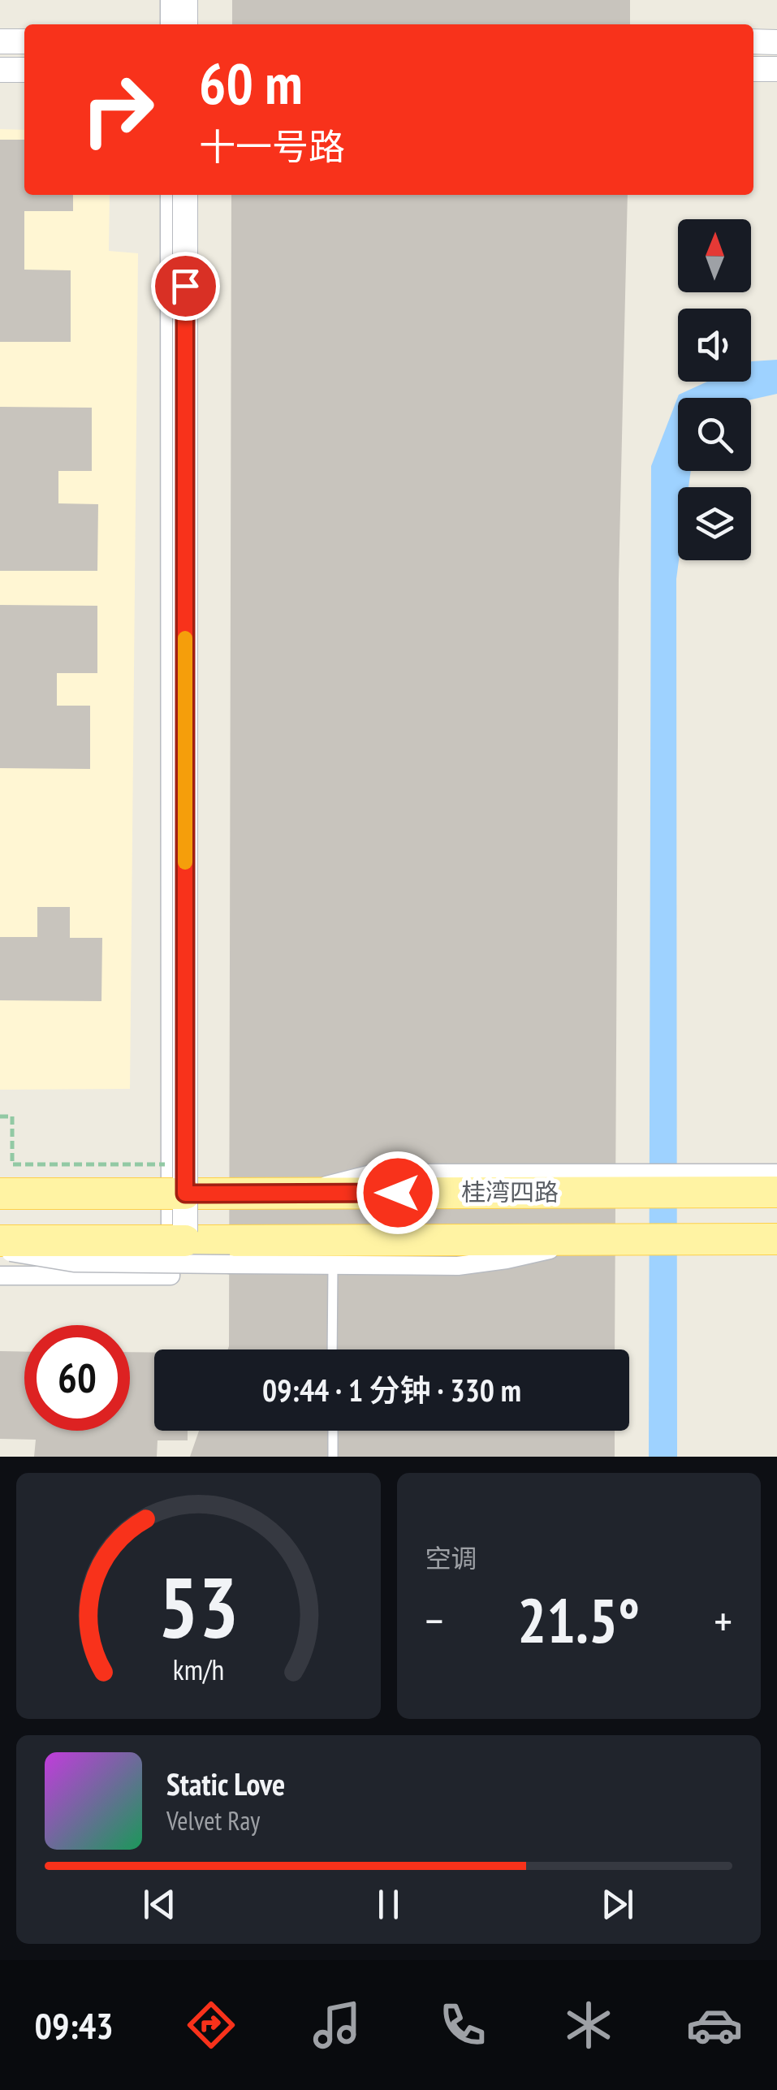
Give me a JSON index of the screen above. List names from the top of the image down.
{
  "streets": {
    "main road": ["桂湾四路"]
  },
  "north": "top",
  "page": {
    "turn": ["60 m", "十一号路"],
    "limit": "60",
    "trip": "09:44 · 1 分钟 · 330 m",
    "tile": "空调",
    "heat": ["−", "21.5°", "+"],
    "song": ["Static Love", "Velvet Ray"],
    "tabs": "09:43",
    "gauge": ["53", "km/h"]
  }
}
